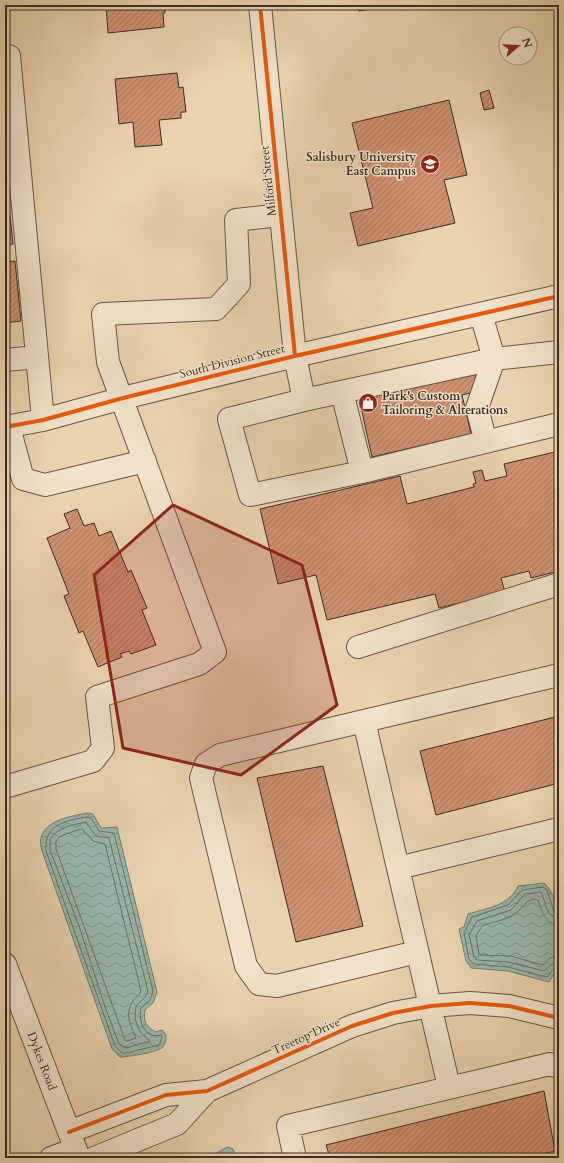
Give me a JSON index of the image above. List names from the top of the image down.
{
  "streets": {
    "street": [
      "Milford Street",
      "South Division Street",
      "Treetop Drive",
      "Dykes Road"
    ]
  },
  "crossings": [
    ["Milford Street", "South Division Street"],
    ["Treetop Drive", "Dykes Road"]
  ],
  "places": {
    "school or university": ["Salisbury University East Campus"],
    "shop": ["Park's Custom Tailoring & Alterations"]
  },
  "north": "right"
}
